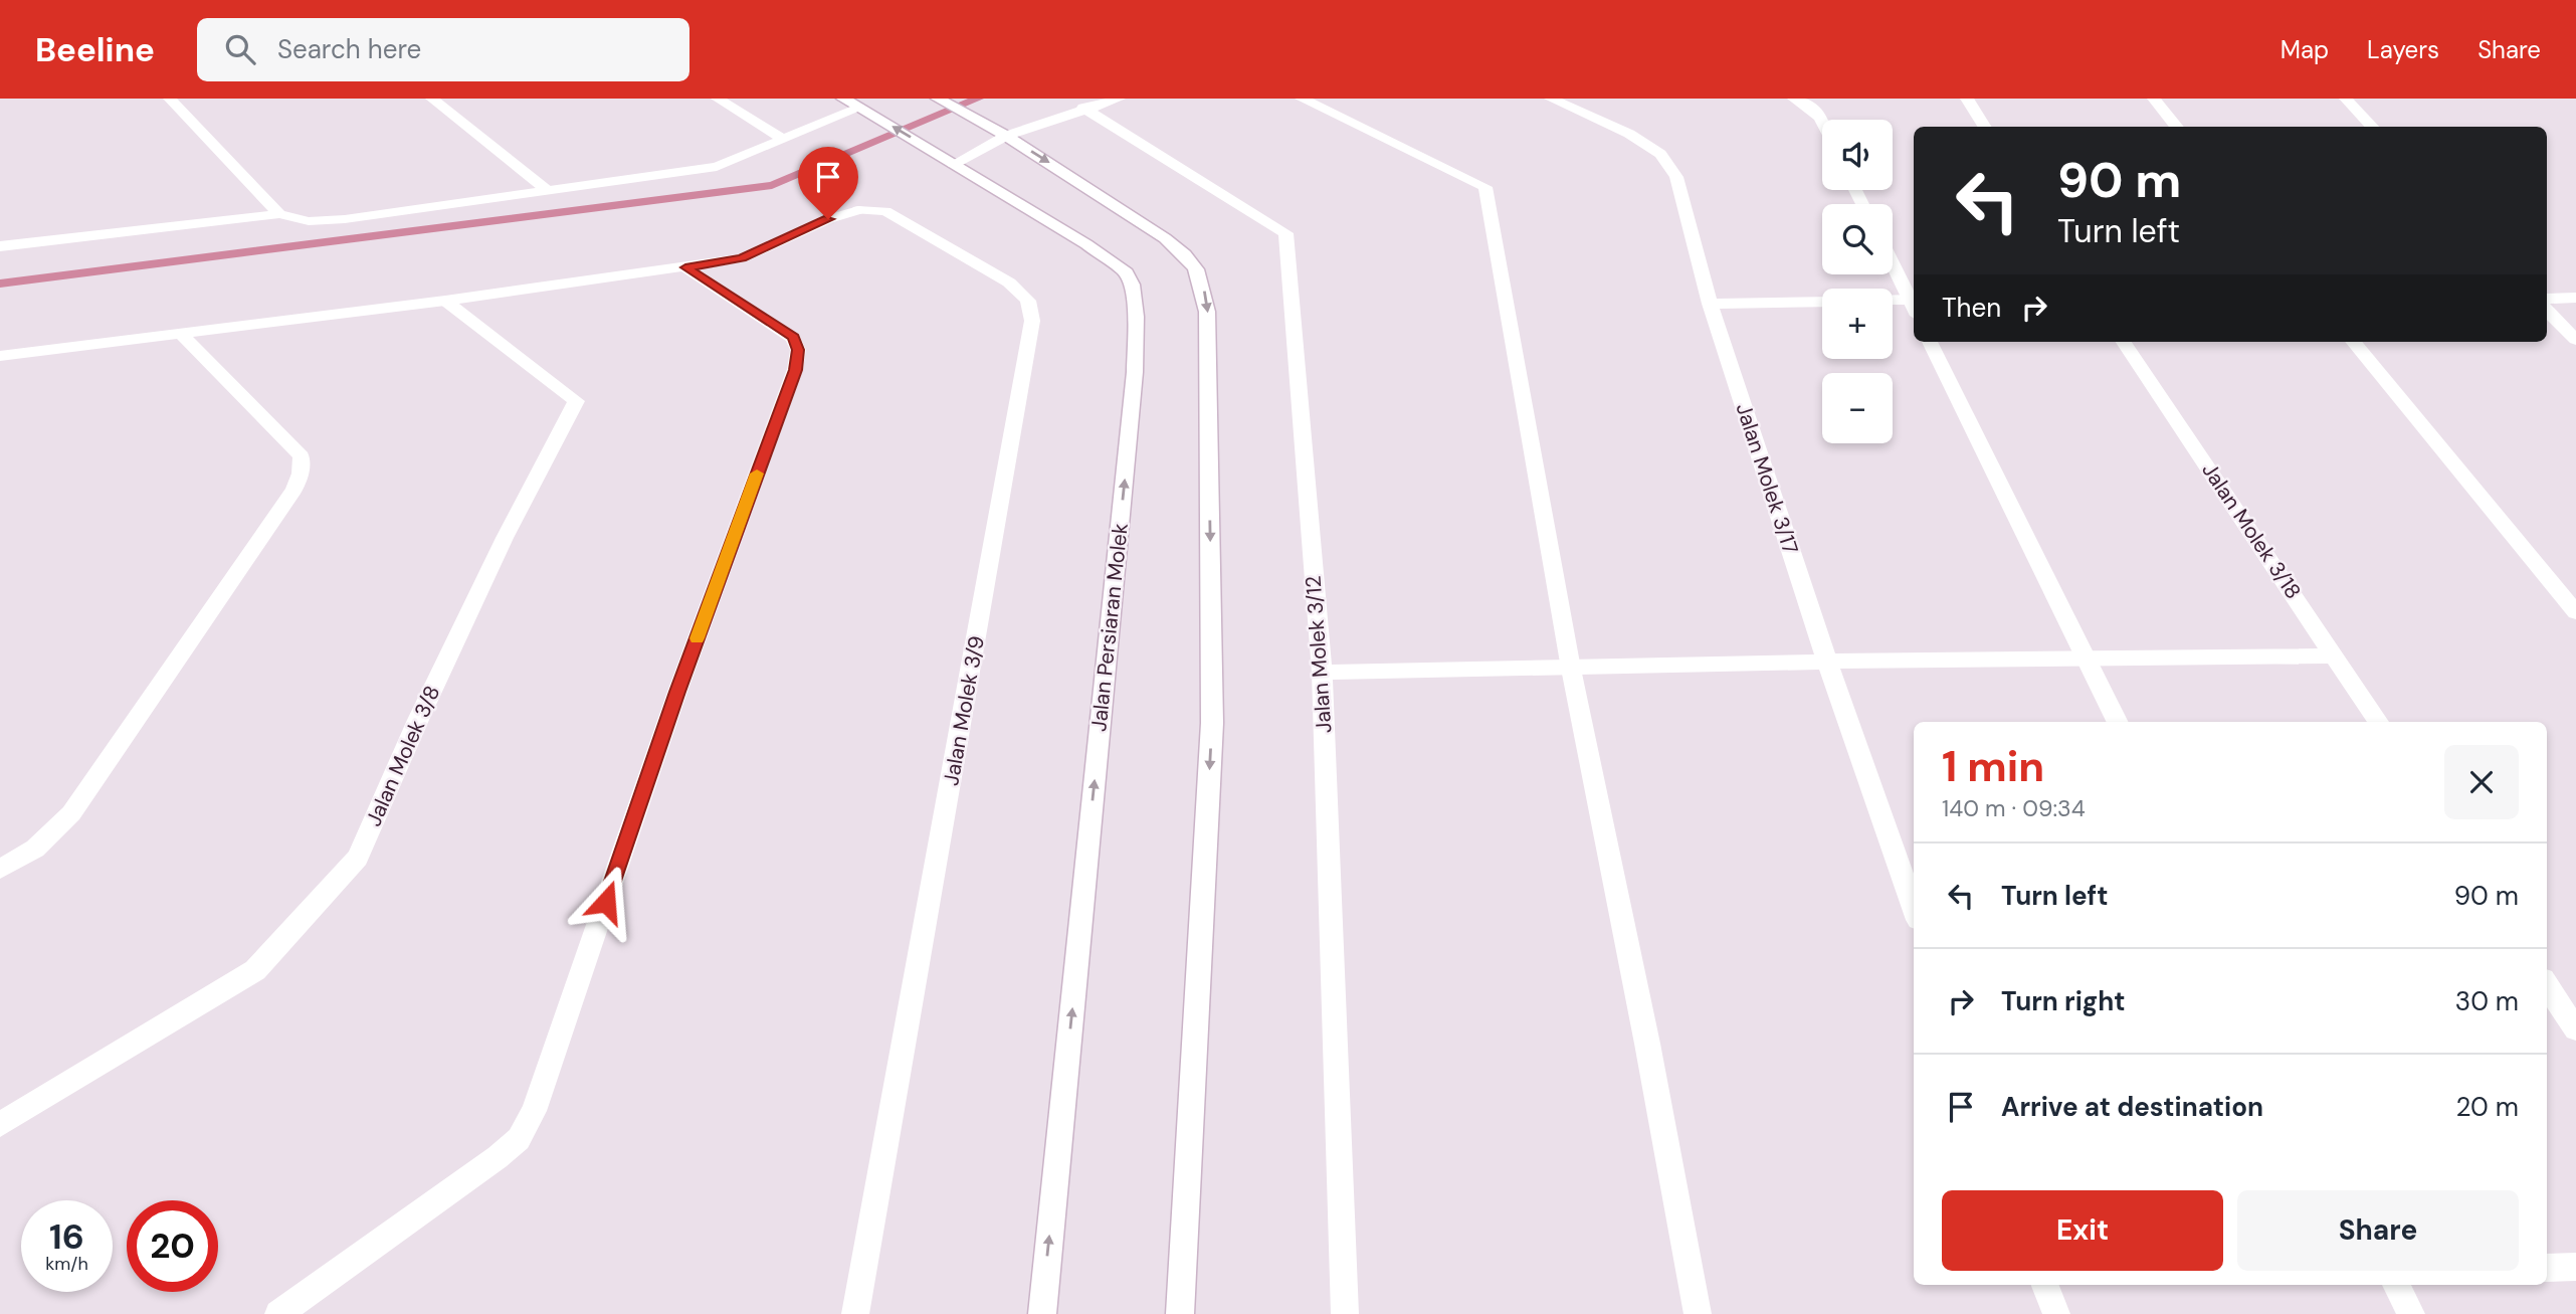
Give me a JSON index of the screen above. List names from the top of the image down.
{
  "streets": {
    "street": [
      "Jalan Molek 3/17",
      "Jalan Molek 3/18",
      "Jalan Persiaran Molek",
      "Jalan Molek 3/12",
      "Jalan Molek 3/9",
      "Jalan Molek 3/8"
    ]
  },
  "page": {
    "header": "Beeline",
    "search": "Search here",
    "nav": ["Map", "Layers", "Share"],
    "map_buttons": ["+", "−"],
    "turn": ["90 m", "Turn left"],
    "then": "Then",
    "heading": ["1 min", "140 m · 09:34"],
    "list": [
      {
        "name": "Turn left",
        "value": "90 m"
      },
      {
        "name": "Turn right",
        "value": "30 m"
      },
      {
        "name": "Arrive at destination",
        "value": "20 m"
      }
    ],
    "buttons": ["Exit", "Share"],
    "speed": "16 km/h",
    "limit": "20"
  }
}
